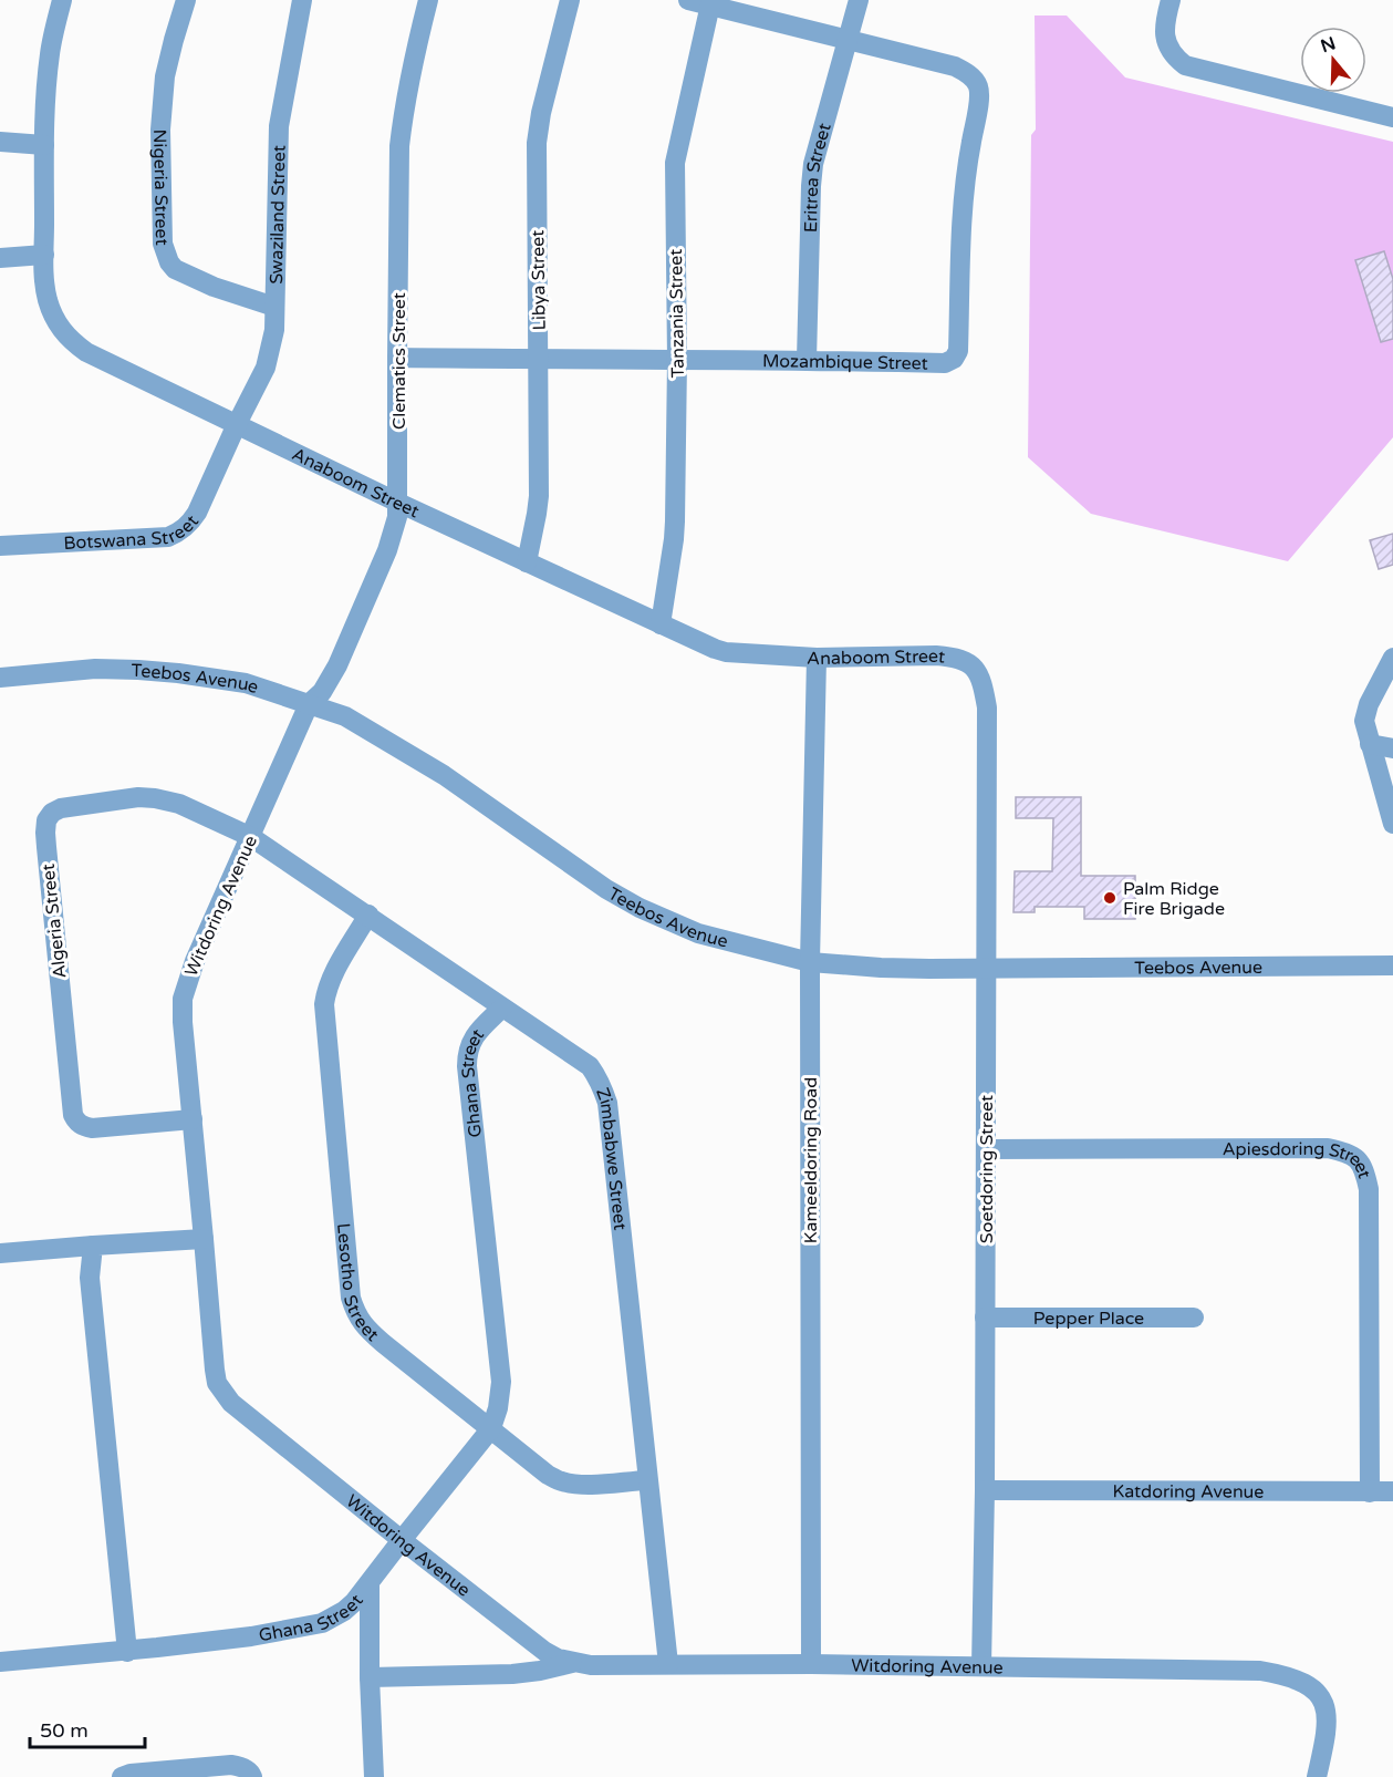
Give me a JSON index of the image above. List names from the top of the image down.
{
  "streets": {
    "street": [
      "Eritrea Street",
      "Nigeria Street",
      "Swaziland Street",
      "Libya Street",
      "Tanzania Street",
      "Clematics Street",
      "Mozambique Street",
      "Anaboom Street",
      "Botswana Street",
      "Teebos Avenue",
      "Witdoring Avenue",
      "Algeria Street",
      "Ghana Street",
      "Zimbabwe Street",
      "Kameeldoring Road",
      "Apiesdoring Street",
      "Soetdoring Street",
      "Lesotho Street",
      "Pepper Place",
      "Katdoring Avenue"
    ]
  },
  "crossings": [
    ["Eritrea Street", "Mozambique Street"],
    ["Nigeria Street", "Swaziland Street"],
    ["Swaziland Street", "Anaboom Street"],
    ["Swaziland Street", "Botswana Street"],
    ["Libya Street", "Mozambique Street"],
    ["Libya Street", "Anaboom Street"],
    ["Tanzania Street", "Mozambique Street"],
    ["Tanzania Street", "Anaboom Street"],
    ["Clematics Street", "Mozambique Street"],
    ["Clematics Street", "Anaboom Street"],
    ["Clematics Street", "Teebos Avenue"],
    ["Clematics Street", "Witdoring Avenue"],
    ["Anaboom Street", "Botswana Street"],
    ["Anaboom Street", "Kameeldoring Road"],
    ["Anaboom Street", "Soetdoring Street"],
    ["Teebos Avenue", "Witdoring Avenue"],
    ["Teebos Avenue", "Kameeldoring Road"],
    ["Teebos Avenue", "Soetdoring Street"],
    ["Witdoring Avenue", "Algeria Street"],
    ["Witdoring Avenue", "Ghana Street"],
    ["Witdoring Avenue", "Zimbabwe Street"],
    ["Witdoring Avenue", "Kameeldoring Road"],
    ["Witdoring Avenue", "Soetdoring Street"],
    ["Algeria Street", "Zimbabwe Street"],
    ["Ghana Street", "Zimbabwe Street"],
    ["Ghana Street", "Lesotho Street"],
    ["Zimbabwe Street", "Lesotho Street"],
    ["Apiesdoring Street", "Soetdoring Street"],
    ["Apiesdoring Street", "Katdoring Avenue"],
    ["Soetdoring Street", "Pepper Place"],
    ["Soetdoring Street", "Katdoring Avenue"]
  ],
  "places": ["Palm Ridge Fire Brigade"],
  "scale_bar": "50 m",
  "north": "top"
}
